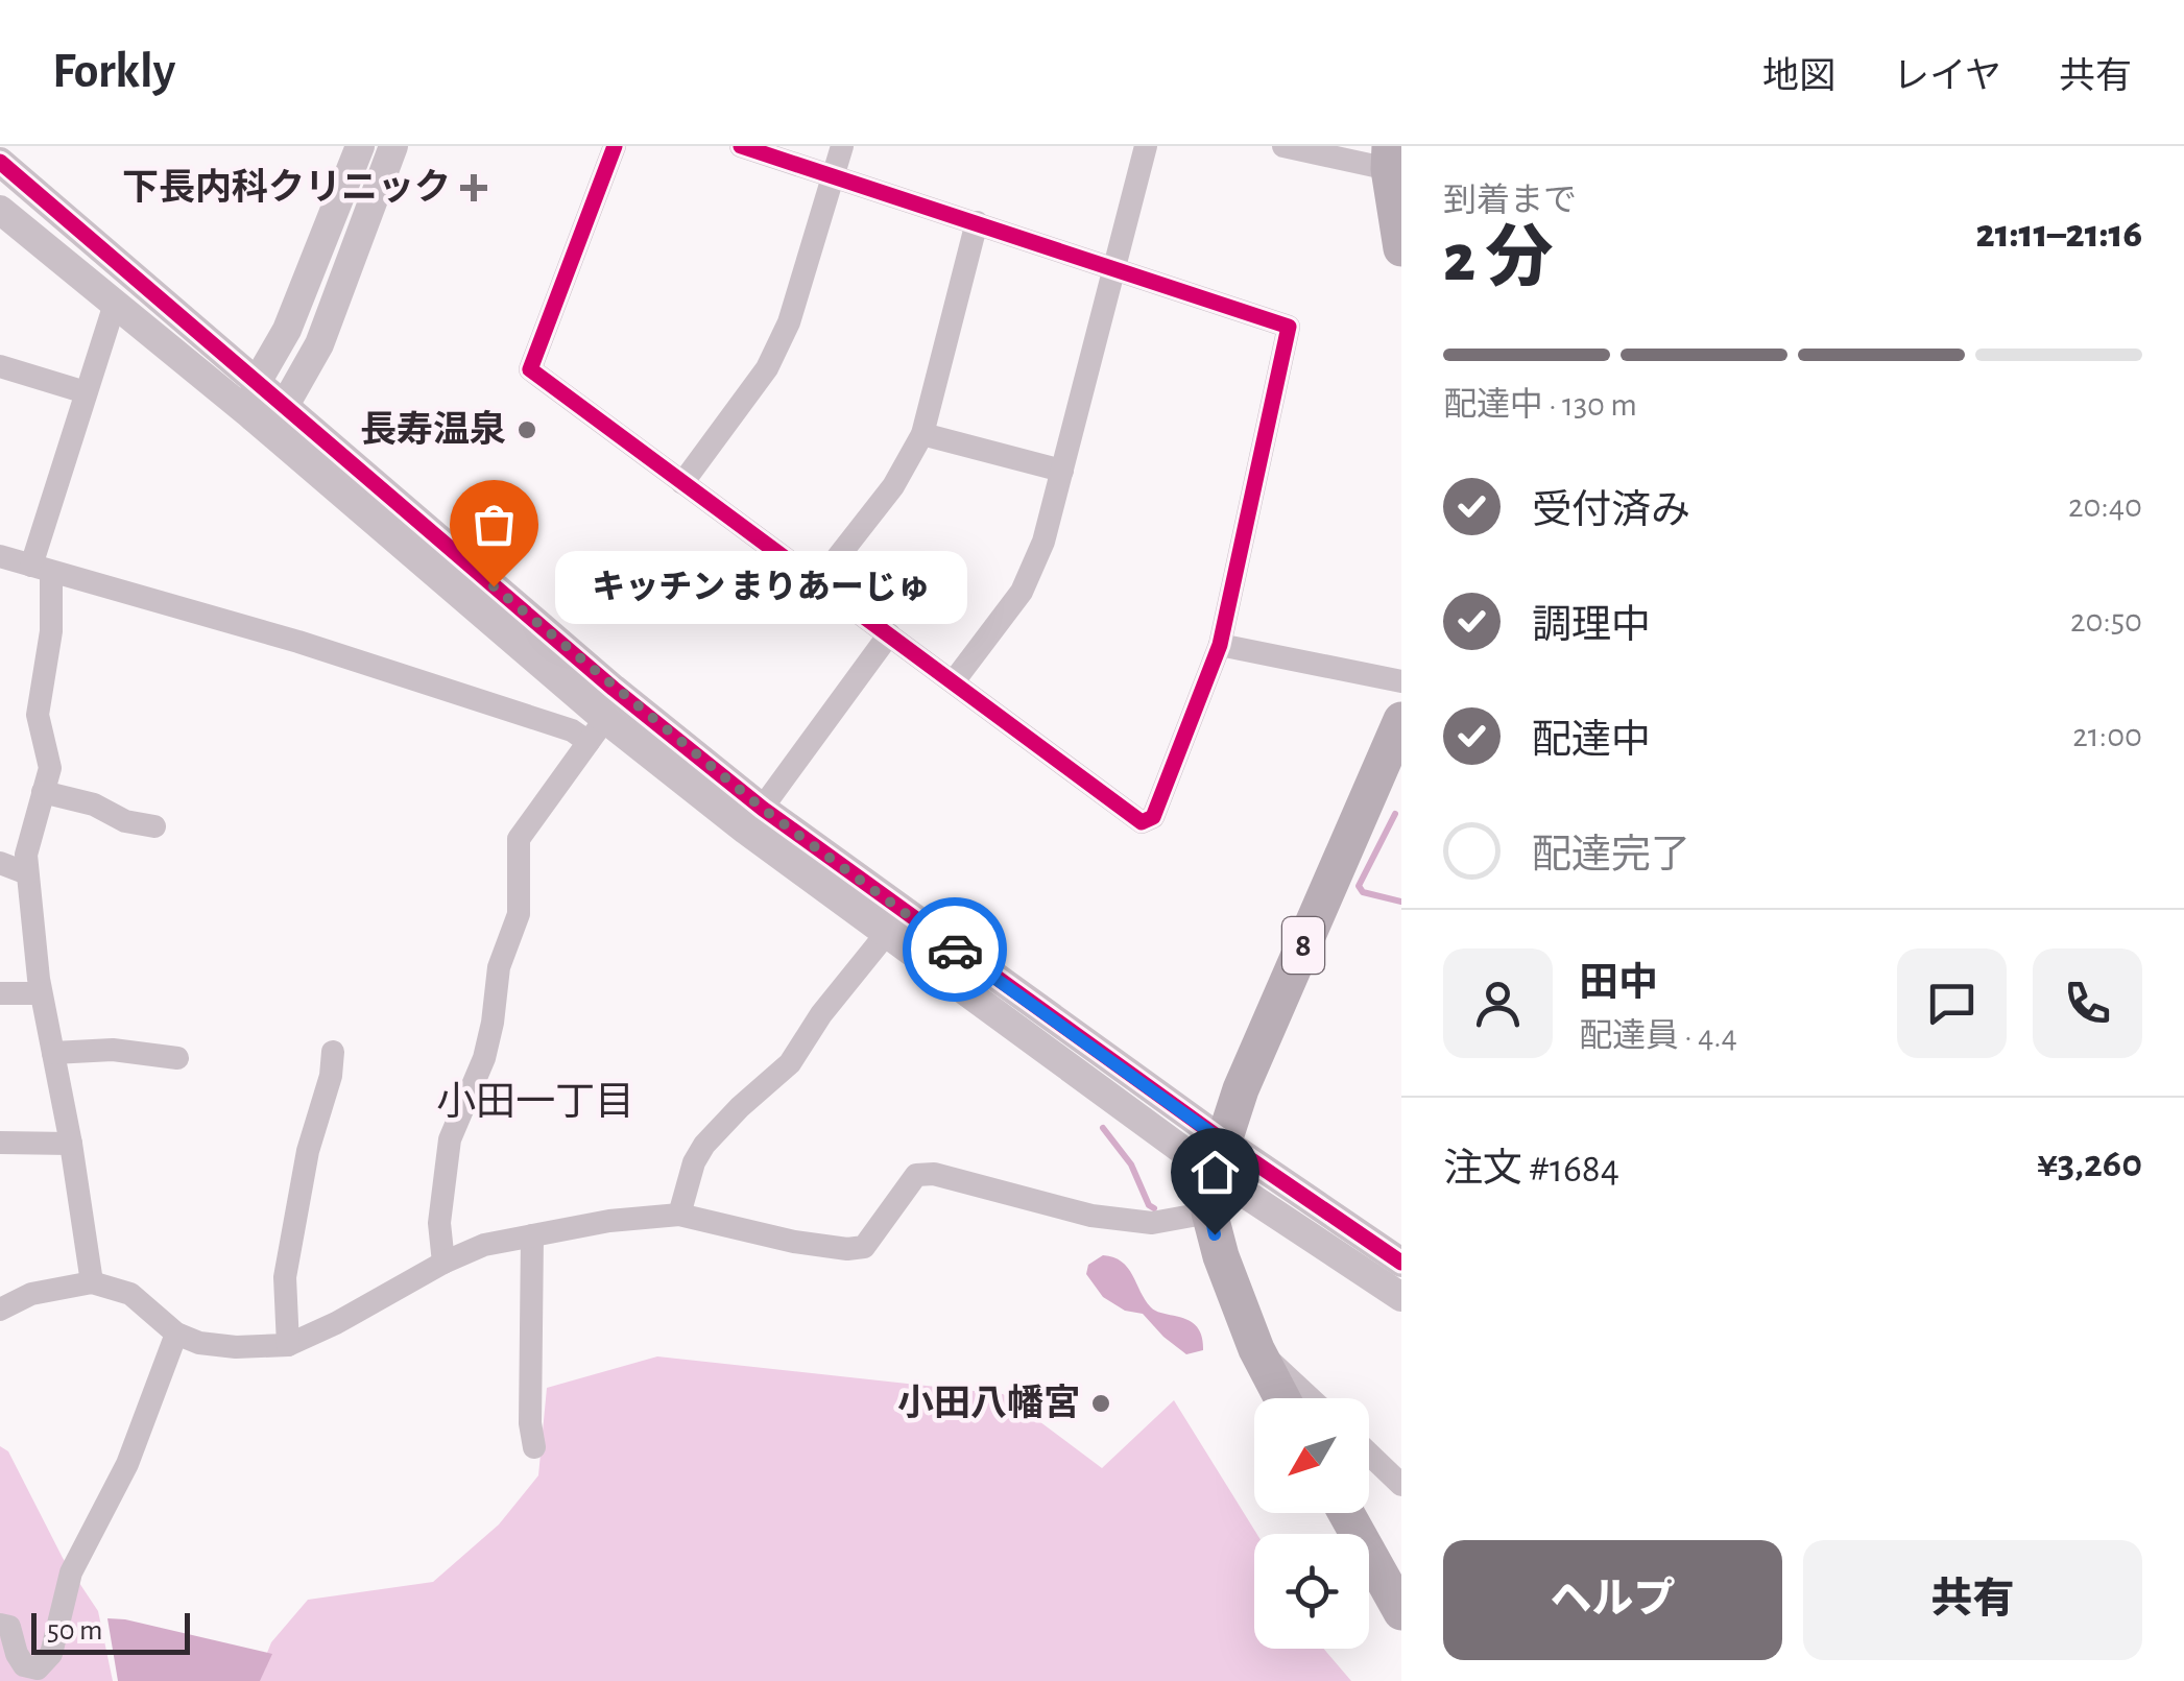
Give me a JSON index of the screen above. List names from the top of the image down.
{
  "streets": {
    "main road": ["8"]
  },
  "districts": ["小田一丁目"],
  "places": {
    "health": ["下長内科クリニック"],
    "other": ["長寿温泉", "キッチン まりあーじゅ", "小田八幡宮"]
  },
  "scale_bar": "50 m",
  "north": "bottom left",
  "page": {
    "header": "Forkly",
    "nav": ["地図", "レイヤ", "共有"],
    "heading": ["2 分", "到着まで", "21:11–21:16"],
    "panel": [
      "田中",
      "配達員 · 4.4",
      "注文 #1684",
      "¥3,260"
    ],
    "bar": "配達中 · 130 m",
    "list": [
      ["受付済み", "20:40"],
      ["調理中", "20:50"],
      ["配達中", "21:00"],
      "配達完了"
    ],
    "bubble": "キッチン まりあーじゅ",
    "buttons": ["ヘルプ", "共有"],
    "scale": "50 m"
  }
}
